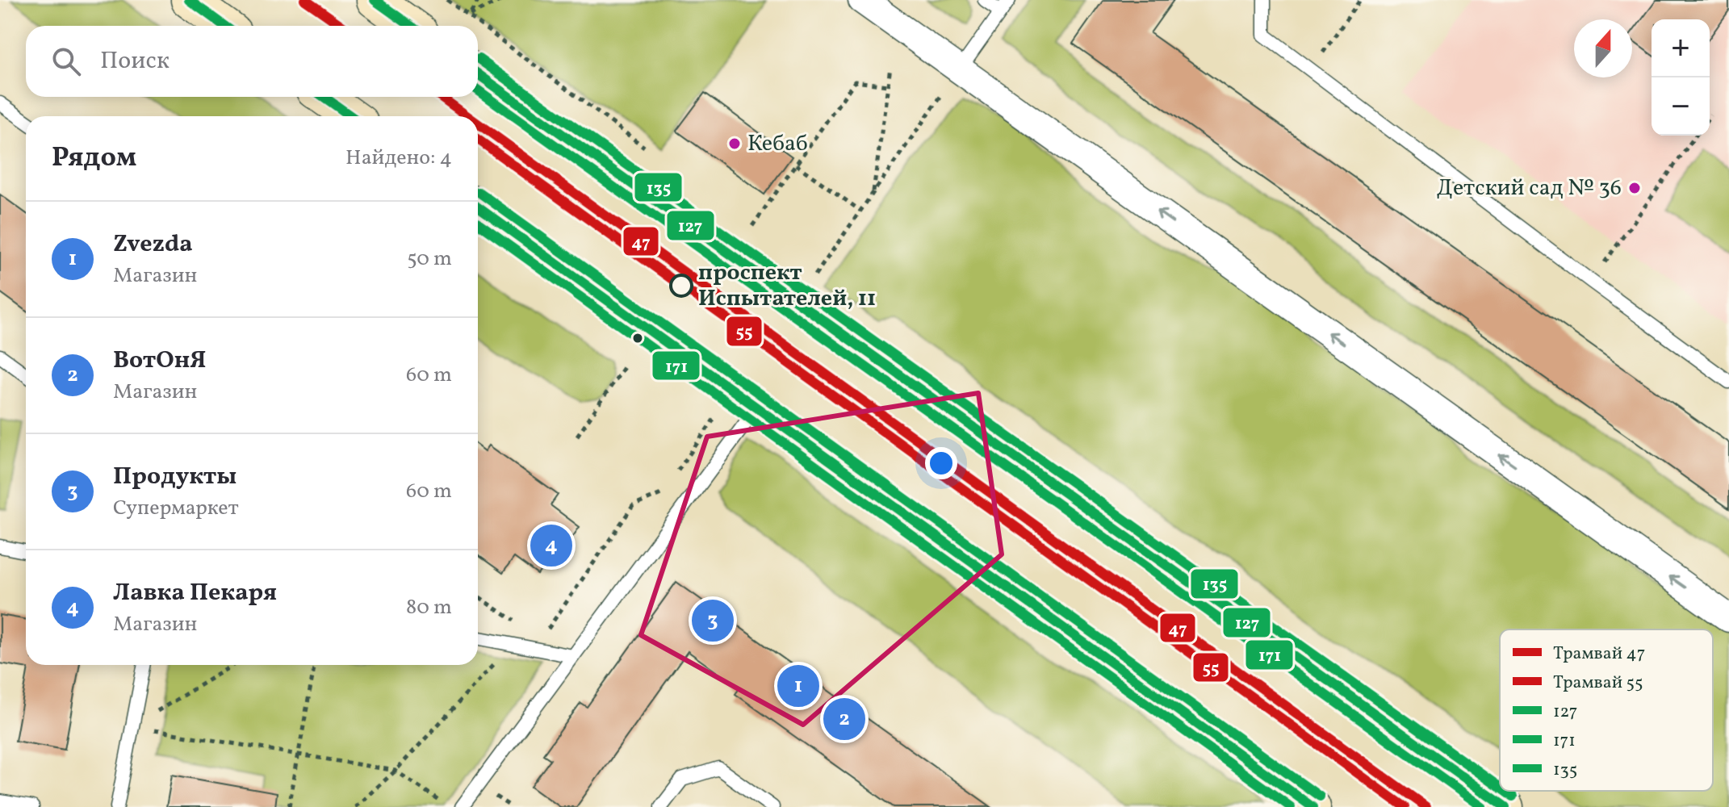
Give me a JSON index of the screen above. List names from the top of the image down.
{
  "places": ["Кебаб", "Детский сад № 36", "проспект Испытателей, 11"],
  "lines": [
    "tram line 47",
    "transit line 127",
    "transit line 135",
    "transit line 171",
    "tram line 55"
  ],
  "legend": [
    "Трамвай 47",
    "Трамвай 55",
    "127",
    "171",
    "135"
  ],
  "north": "top",
  "page": {
    "map_buttons": ["+", "−"],
    "search": "Поиск",
    "heading": ["Рядом", "Найдено: 4"],
    "list": [
      {
        "mark": "1",
        "name": "Zvezda",
        "note": "Магазин",
        "value": "50 m"
      },
      {
        "mark": "2",
        "name": "ВотОнЯ",
        "note": "Магазин",
        "value": "60 m"
      },
      {
        "mark": "3",
        "name": "Продукты",
        "note": "Супермаркет",
        "value": "60 m"
      },
      {
        "mark": "4",
        "name": "Лавка Пекаря",
        "note": "Магазин",
        "value": "80 m"
      }
    ],
    "pins": [
      "4",
      "3",
      "1",
      "2"
    ]
  }
}
